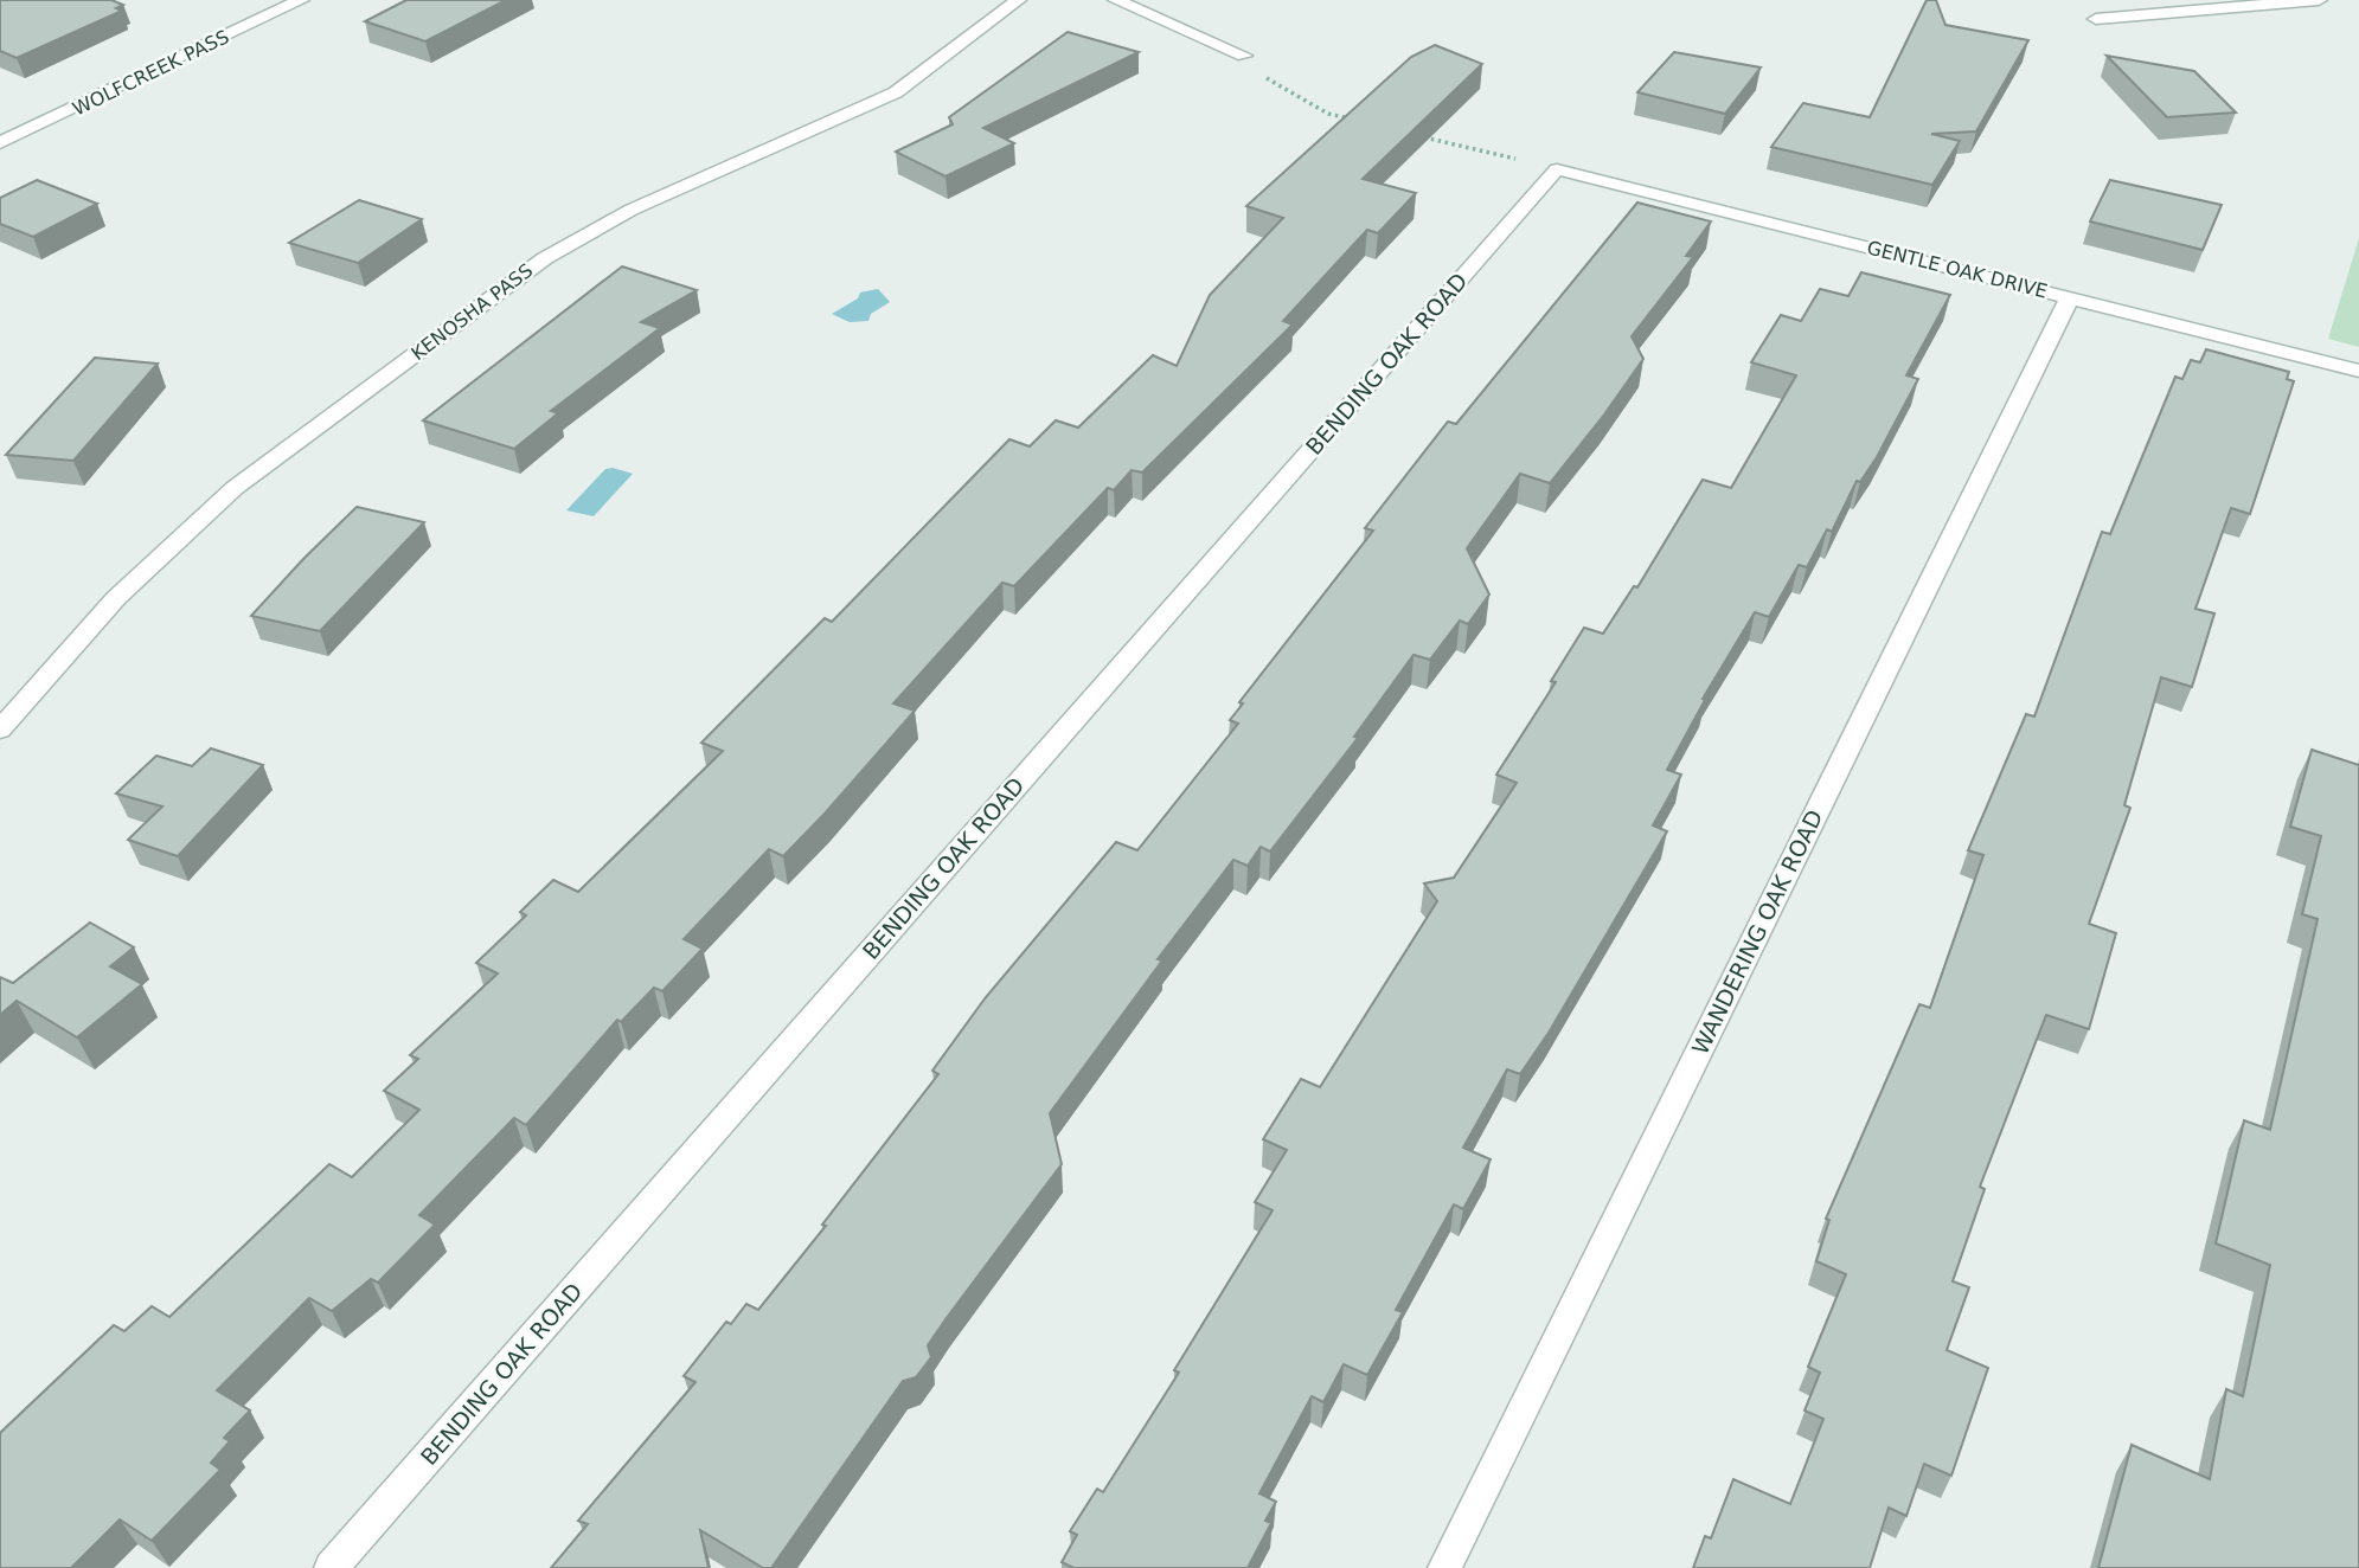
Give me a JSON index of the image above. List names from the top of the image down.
{
  "streets": {
    "street": [
      "WOLFCREEK PASS",
      "GENTLE OAK DRIVE",
      "KENOSHA PASS",
      "BENDING OAK ROAD",
      "WANDERING OAK ROAD"
    ]
  },
  "crossings": [
    ["GENTLE OAK DRIVE", "BENDING OAK ROAD"],
    ["GENTLE OAK DRIVE", "WANDERING OAK ROAD"]
  ]
}
